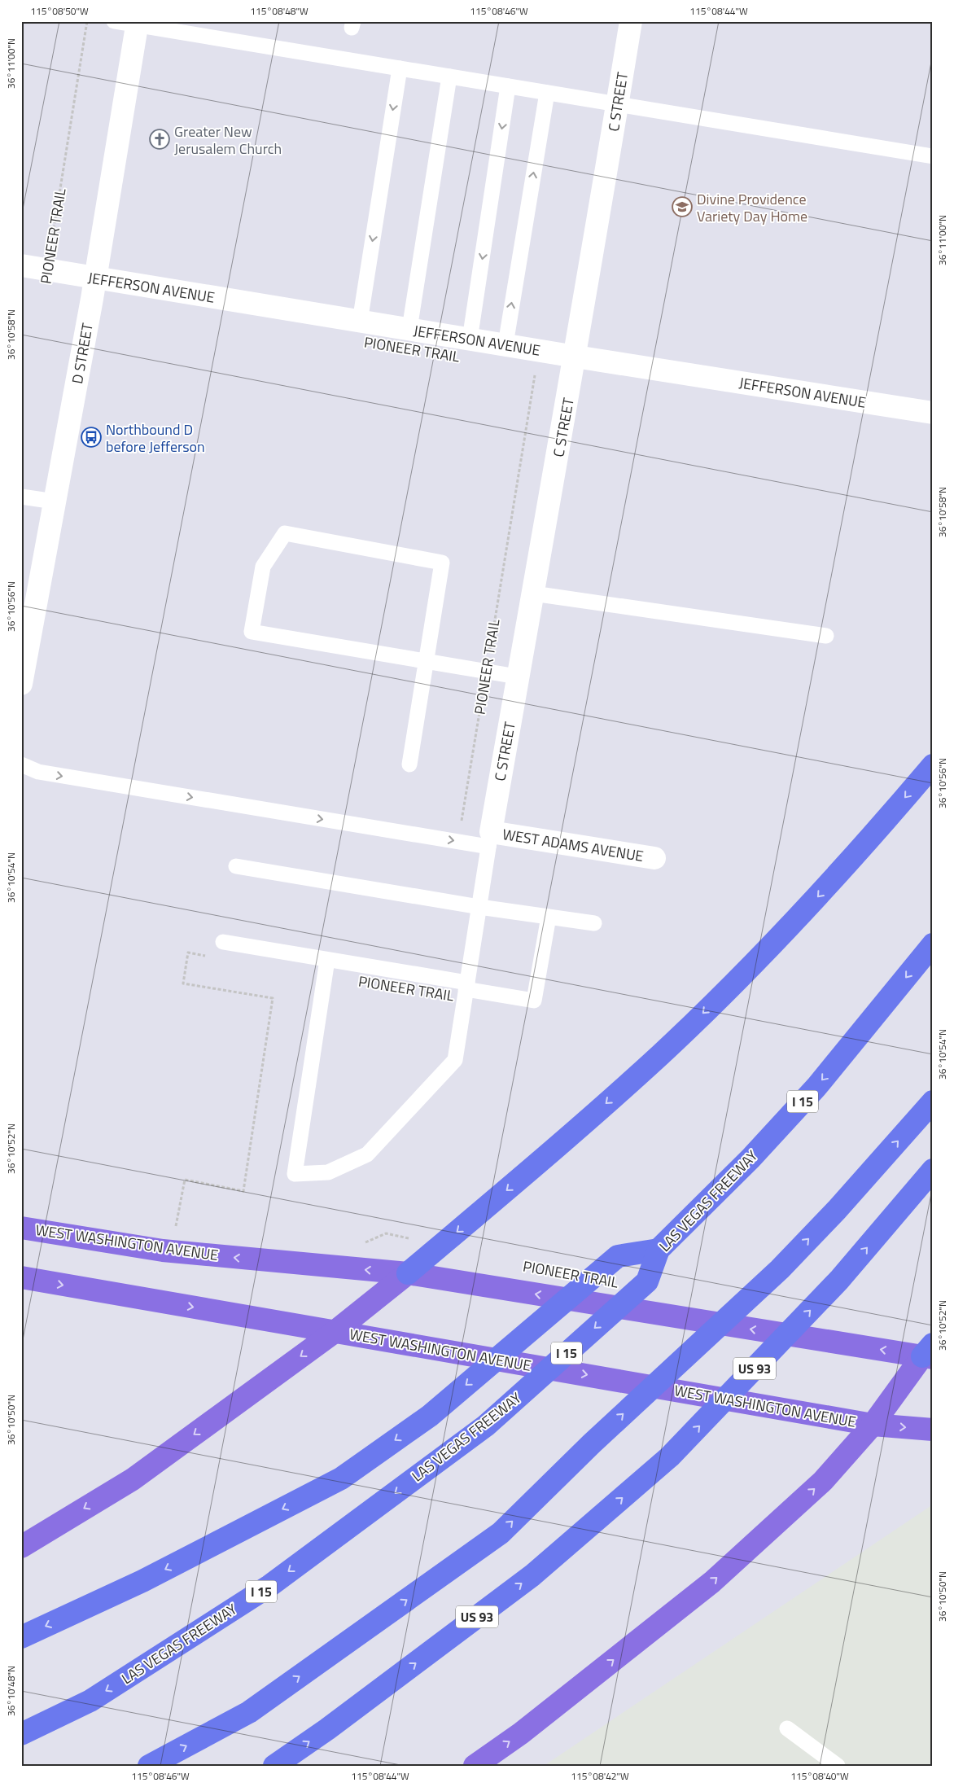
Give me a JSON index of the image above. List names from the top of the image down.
{
  "streets": {
    "highway": ["I 15", "LAS VEGAS FREEWAY", "US 93"],
    "main road": ["WEST WASHINGTON AVENUE"],
    "street": [
      "C STREET",
      "JEFFERSON AVENUE",
      "D STREET",
      "WEST ADAMS AVENUE"
    ],
    "lane": ["PIONEER TRAIL"]
  },
  "crossings": [
    ["C STREET", "PIONEER TRAIL"],
    ["C STREET", "JEFFERSON AVENUE"],
    ["C STREET", "WEST ADAMS AVENUE"],
    ["PIONEER TRAIL", "JEFFERSON AVENUE"],
    ["PIONEER TRAIL", "WEST ADAMS AVENUE"],
    ["JEFFERSON AVENUE", "D STREET"]
  ],
  "places": {
    "church": ["Greater New Jerusalem Church"],
    "school or university": ["Divine Providence Variety Day Home"],
    "bus stop": ["Northbound D before Jefferson"]
  },
  "coordinates": [
    "115°08'50\"W",
    "115°08'48\"W",
    "115°08'46\"W",
    "115°08'44\"W",
    "36°11'00\"N",
    "36°10'58\"N",
    "36°10'56\"N",
    "36°10'54\"N",
    "36°10'52\"N",
    "36°10'50\"N",
    "36°10'48\"N",
    "115°08'42\"W",
    "115°08'40\"W"
  ]
}
